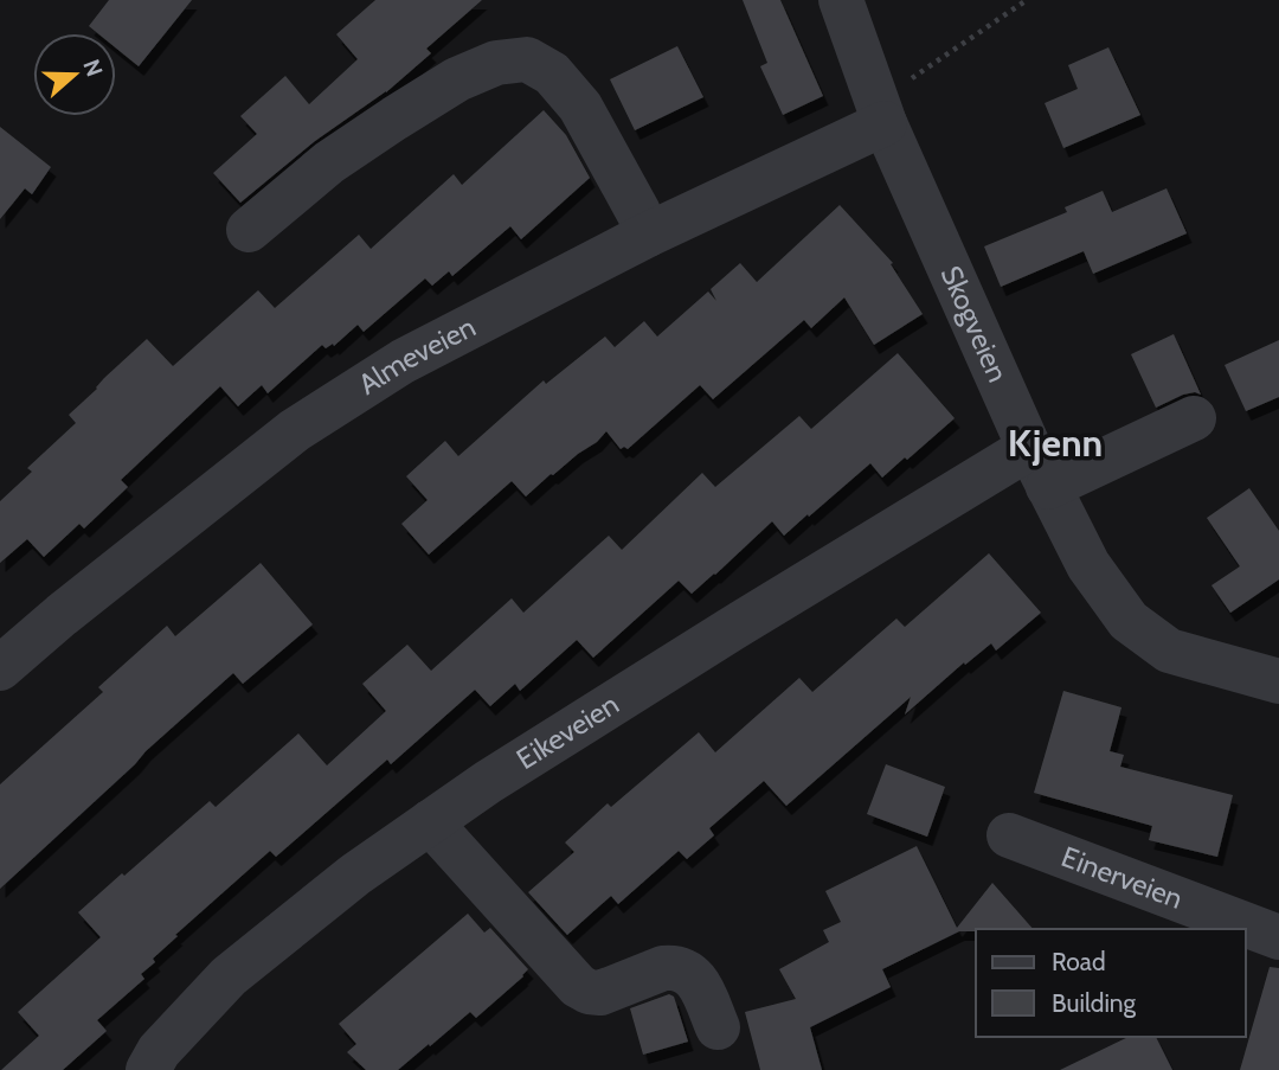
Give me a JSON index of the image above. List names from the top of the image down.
{
  "streets": {
    "street": [
      "Skogveien",
      "Almeveien",
      "Eikeveien",
      "Einerveien"
    ]
  },
  "crossings": [
    ["Skogveien", "Almeveien"],
    ["Skogveien", "Eikeveien"]
  ],
  "districts": ["Kjenn"],
  "legend": ["Road", "Building"],
  "north": "right"
}
